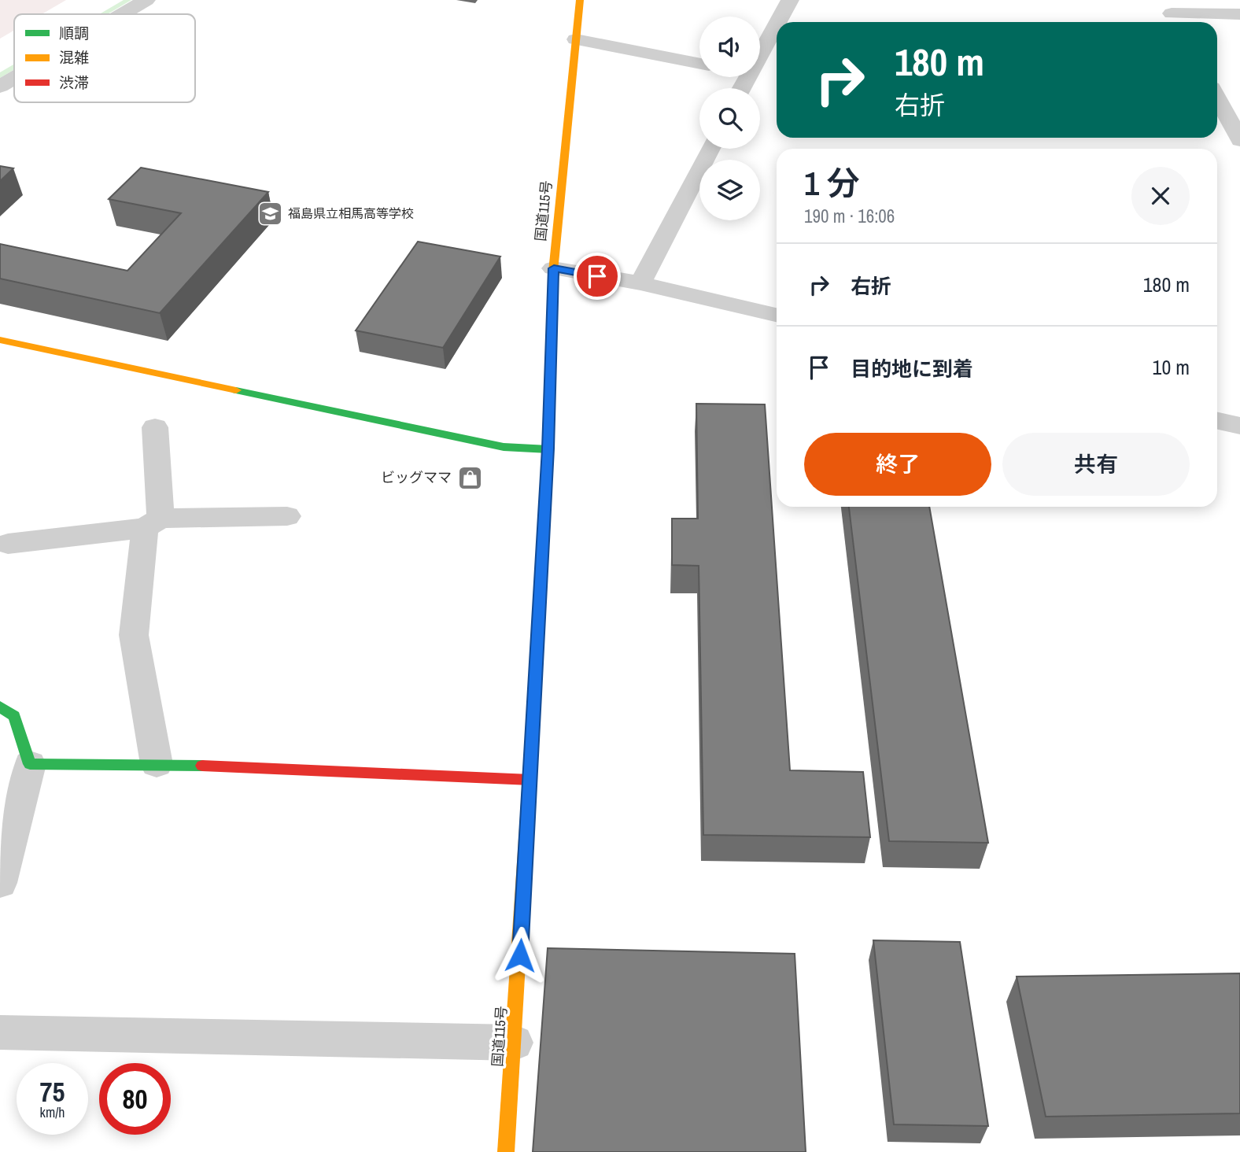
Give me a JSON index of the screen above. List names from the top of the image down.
{
  "streets": {
    "main road": ["国道115号"]
  },
  "places": {
    "school or university": ["福島県立相馬高等学校"],
    "shop": ["ビッグママ"]
  },
  "legend": ["順調", "混雑", "渋滞"],
  "page": {
    "turn": ["180 m", "右折"],
    "heading": ["1 分", "190 m · 16:06"],
    "list": [
      {
        "name": "右折",
        "value": "180 m"
      },
      {
        "name": "目的地に到着",
        "value": "10 m"
      }
    ],
    "buttons": ["終了", "共有"],
    "speed": "75 km/h",
    "limit": "80"
  }
}
